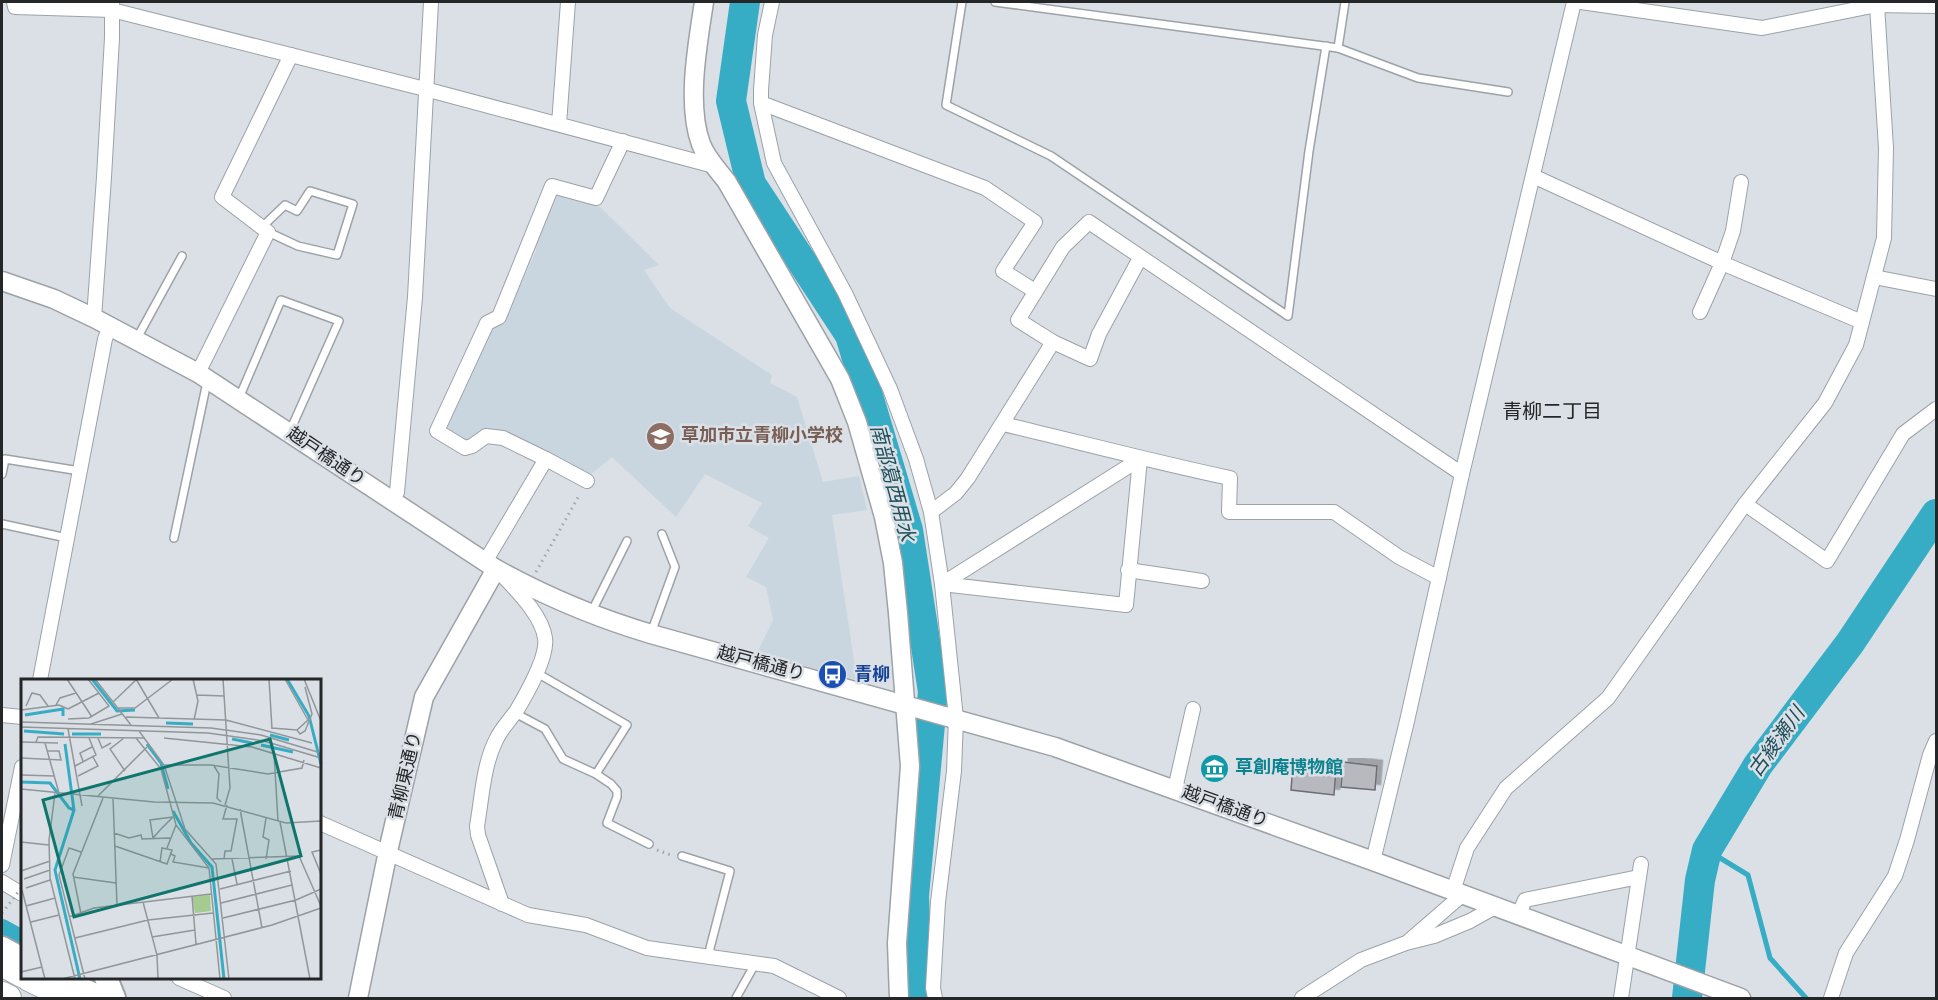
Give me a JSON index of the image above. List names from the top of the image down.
{
  "streets": {
    "street": ["越戸橋通り", "青柳東通り"]
  },
  "crossings": [
    ["越戸橋通り", "青柳東通り"]
  ],
  "districts": ["青柳二丁目"],
  "water": ["南部葛西用水", "古綾瀬川"],
  "places": {
    "school or university": ["草加市立青柳小学校"],
    "bus stop": ["青柳"],
    "museum": ["草創庵博物館"]
  }
}
